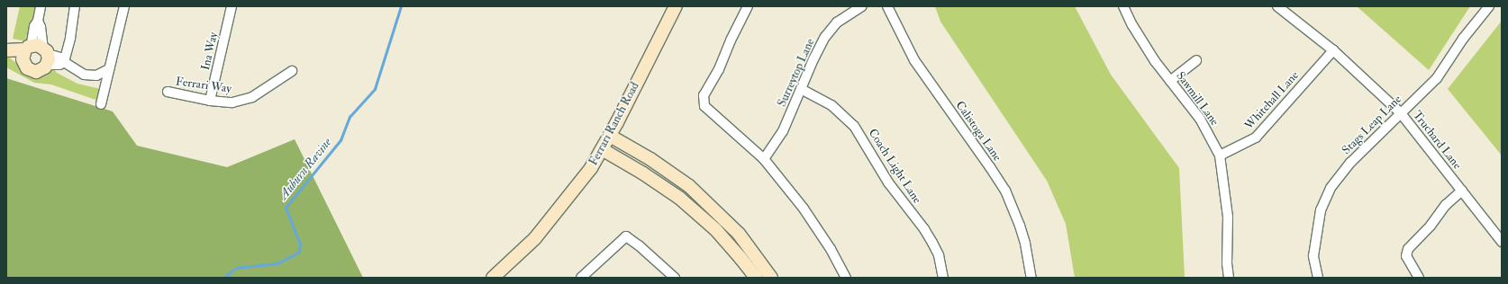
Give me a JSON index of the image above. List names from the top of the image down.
{
  "streets": {
    "street": [
      "Ina Way",
      "Surreytop Lane",
      "Ferrari Way",
      "Sawmill Lane",
      "Whitehall Lane",
      "Ferrari Ranch Road",
      "Stags Leap Lane",
      "Calistoga Lane",
      "Truchard Lane",
      "Coach Light Lane"
    ]
  },
  "crossings": [
    ["Ina Way", "Ferrari Way"],
    ["Surreytop Lane", "Coach Light Lane"],
    ["Sawmill Lane", "Whitehall Lane"],
    ["Whitehall Lane", "Truchard Lane"],
    ["Stags Leap Lane", "Truchard Lane"]
  ],
  "water": ["Auburn Ravine"]
}
